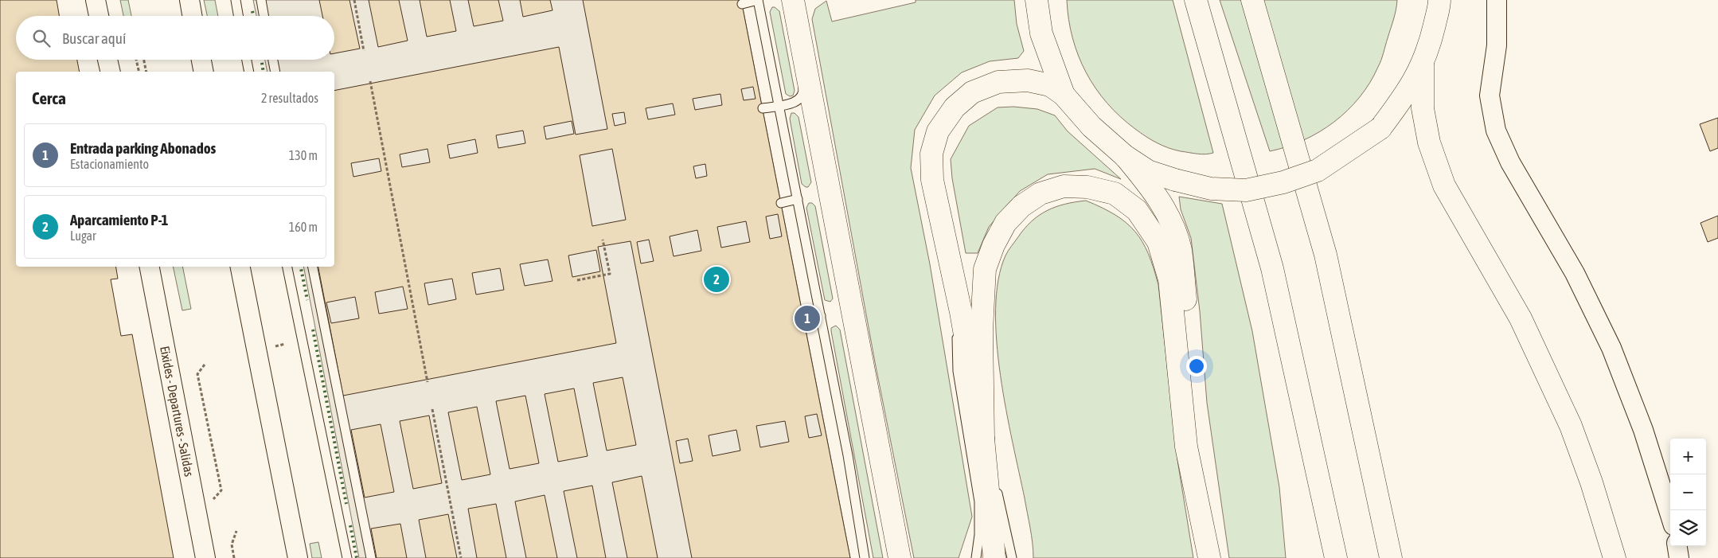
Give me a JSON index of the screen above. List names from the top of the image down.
{
  "streets": {
    "street": ["Eixides - Departures - Salidas"]
  },
  "page": {
    "search": "Buscar aquí",
    "heading": ["Cerca", "2 resultados"],
    "list": [
      {
        "mark": "1",
        "name": "Entrada parking Abonados",
        "note": "Estacionamiento",
        "value": "130 m"
      },
      {
        "mark": "2",
        "name": "Aparcamiento P-1",
        "note": "Lugar",
        "value": "160 m"
      }
    ],
    "pins": ["2", "1"],
    "map_buttons": ["+", "−"]
  }
}
